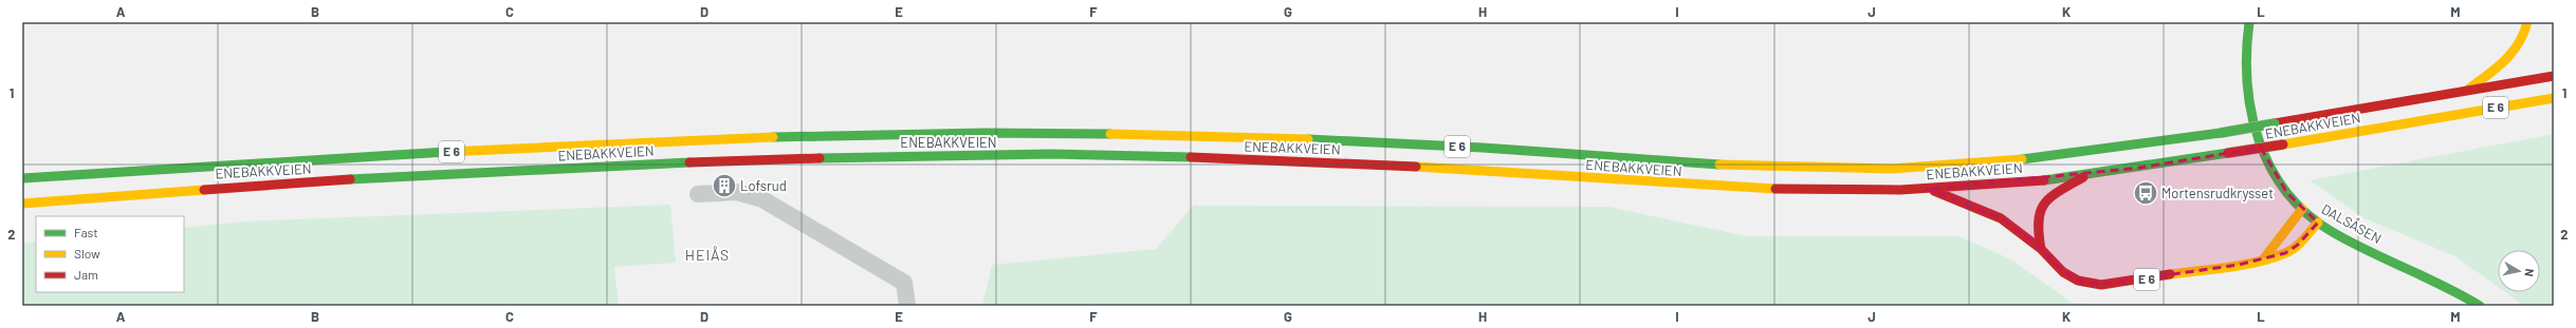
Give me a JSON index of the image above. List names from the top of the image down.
{
  "streets": {
    "main road": ["E 6", "ENEBAKKVEIEN", "DALSÅSEN"]
  },
  "crossings": [
    ["E 6", "ENEBAKKVEIEN"],
    ["E 6", "DALSÅSEN"]
  ],
  "districts": ["HEIÅS"],
  "places": {
    "building": ["Lofsrud"],
    "bus stop": ["Mortensrudkrysset"]
  },
  "legend": ["Fast", "Slow", "Jam"],
  "north": "right",
  "grid": {
    "columns": [
      "A",
      "B",
      "C",
      "D",
      "E",
      "F",
      "G",
      "H",
      "I",
      "J",
      "K",
      "L",
      "M"
    ],
    "rows": ["1", "2"]
  }
}
